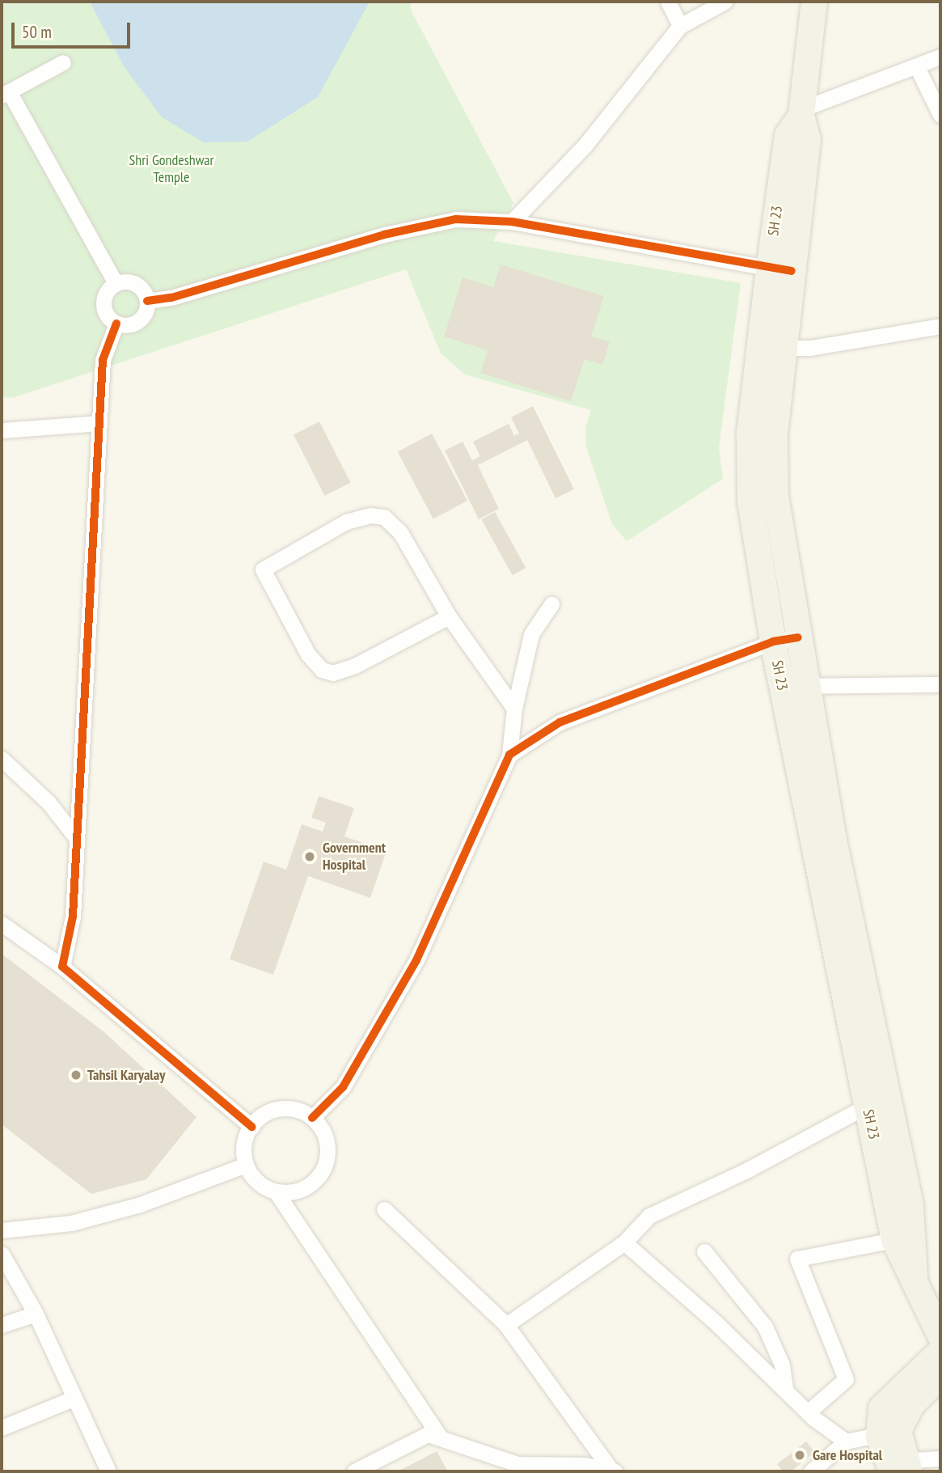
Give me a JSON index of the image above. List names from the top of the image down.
{
  "streets": {
    "main road": ["SH 23"]
  },
  "parks": ["Shri Gondeshwar Temple"],
  "places": ["Government Hospital", "Tahsil Karyalay", "Gare Hospital"],
  "scale_bar": "50 m"
}
